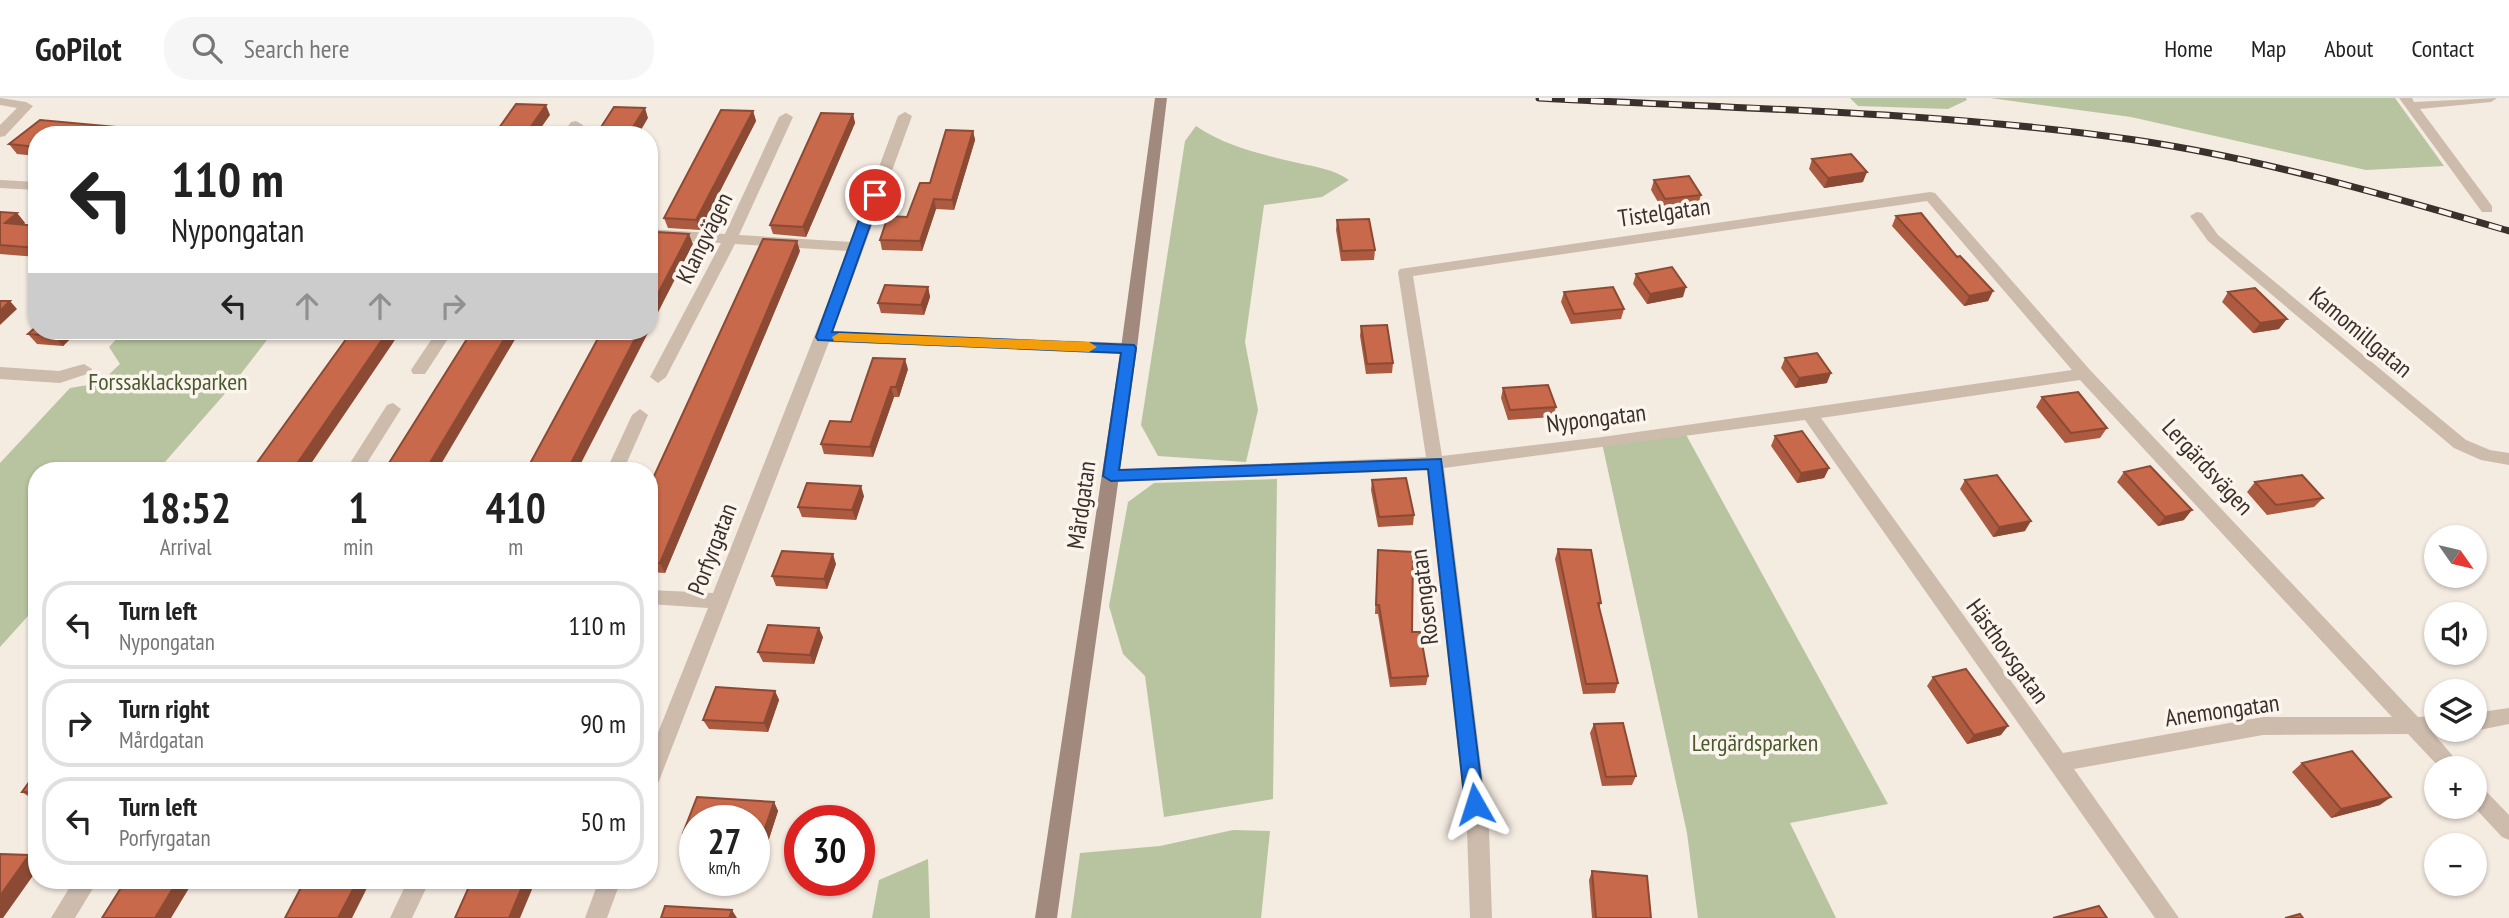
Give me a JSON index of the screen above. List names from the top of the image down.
{
  "streets": {
    "street": [
      "Tistelgatan",
      "Klangvägen",
      "Kamomillgatan",
      "Nypongatan",
      "Lergärdsvägen",
      "Mårdgatan",
      "Porfyrgatan",
      "Rosengatan",
      "Hästhovsgatan",
      "Anemongatan"
    ]
  },
  "crossings": [
    ["Tistelgatan", "Lergärdsvägen"],
    ["Tistelgatan", "Rosengatan"],
    ["Nypongatan", "Lergärdsvägen"],
    ["Nypongatan", "Mårdgatan"],
    ["Nypongatan", "Rosengatan"],
    ["Nypongatan", "Hästhovsgatan"],
    ["Lergärdsvägen", "Anemongatan"],
    ["Hästhovsgatan", "Anemongatan"]
  ],
  "parks": ["Forssaklacksparken", "Lergärdsparken"],
  "north": "bottom right",
  "page": {
    "header": "GoPilot",
    "search": "Search here",
    "nav": [
      "Home",
      "Map",
      "About",
      "Contact"
    ],
    "turn": ["110 m", "Nypongatan"],
    "eta": [
      "18:52",
      "Arrival",
      "1",
      "min",
      "410",
      "m"
    ],
    "map_buttons": ["+", "−"],
    "list": [
      {
        "name": "Turn left",
        "note": "Nypongatan",
        "value": "110 m"
      },
      {
        "name": "Turn right",
        "note": "Mårdgatan",
        "value": "90 m"
      },
      {
        "name": "Turn left",
        "note": "Porfyrgatan",
        "value": "50 m"
      }
    ],
    "speed": "27 km/h",
    "limit": "30"
  }
}
